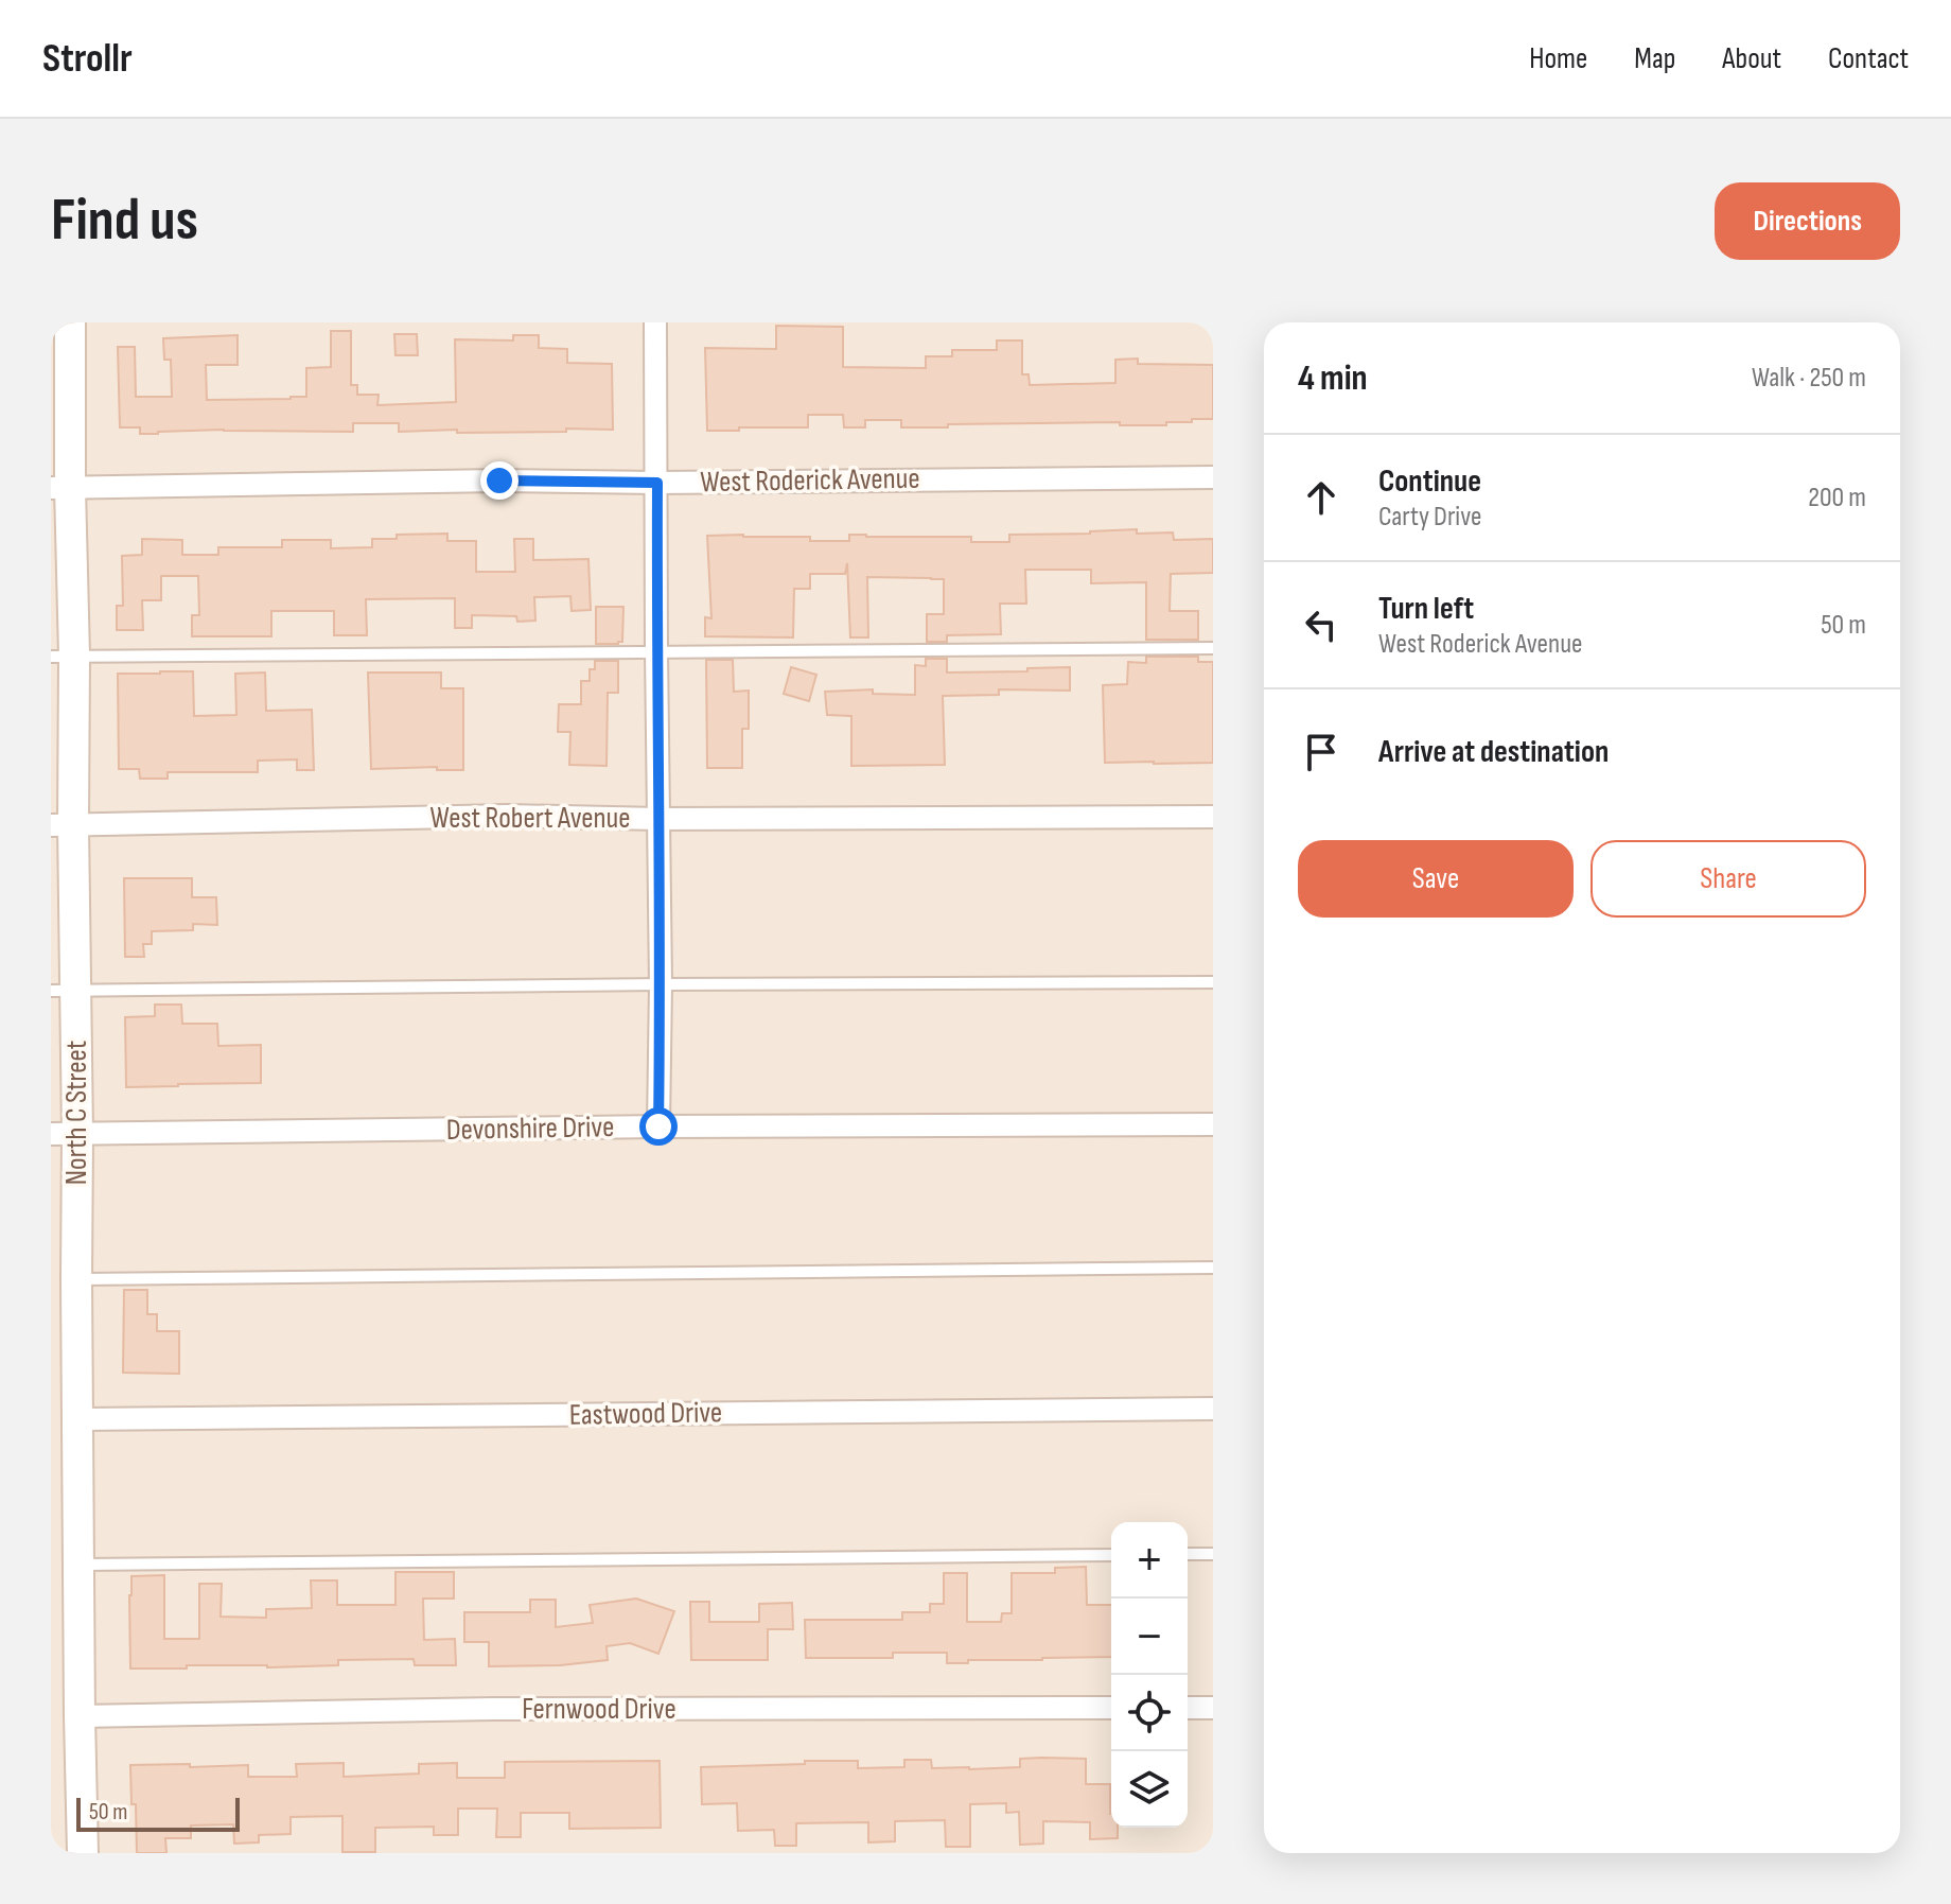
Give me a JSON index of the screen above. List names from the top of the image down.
{
  "streets": {
    "street": [
      "West Roderick Avenue",
      "West Robert Avenue",
      "North C Street",
      "Devonshire Drive",
      "Eastwood Drive",
      "Fernwood Drive"
    ]
  },
  "crossings": [
    ["West Roderick Avenue", "North C Street"],
    ["West Robert Avenue", "North C Street"],
    ["North C Street", "Devonshire Drive"],
    ["North C Street", "Eastwood Drive"],
    ["North C Street", "Fernwood Drive"]
  ],
  "scale_bar": "50 m",
  "page": {
    "header": "Strollr",
    "nav": [
      "Home",
      "Map",
      "About",
      "Contact"
    ],
    "buttons": [
      "Directions",
      ["Save", "Share"]
    ],
    "title": "Find us",
    "heading": ["4 min", "Walk · 250 m"],
    "list": [
      ["Continue", "Carty Drive", "200 m"],
      ["Turn left", "West Roderick Avenue", "50 m"],
      "Arrive at destination"
    ],
    "map_buttons": ["+", "−"],
    "scale": "50 m"
  }
}
